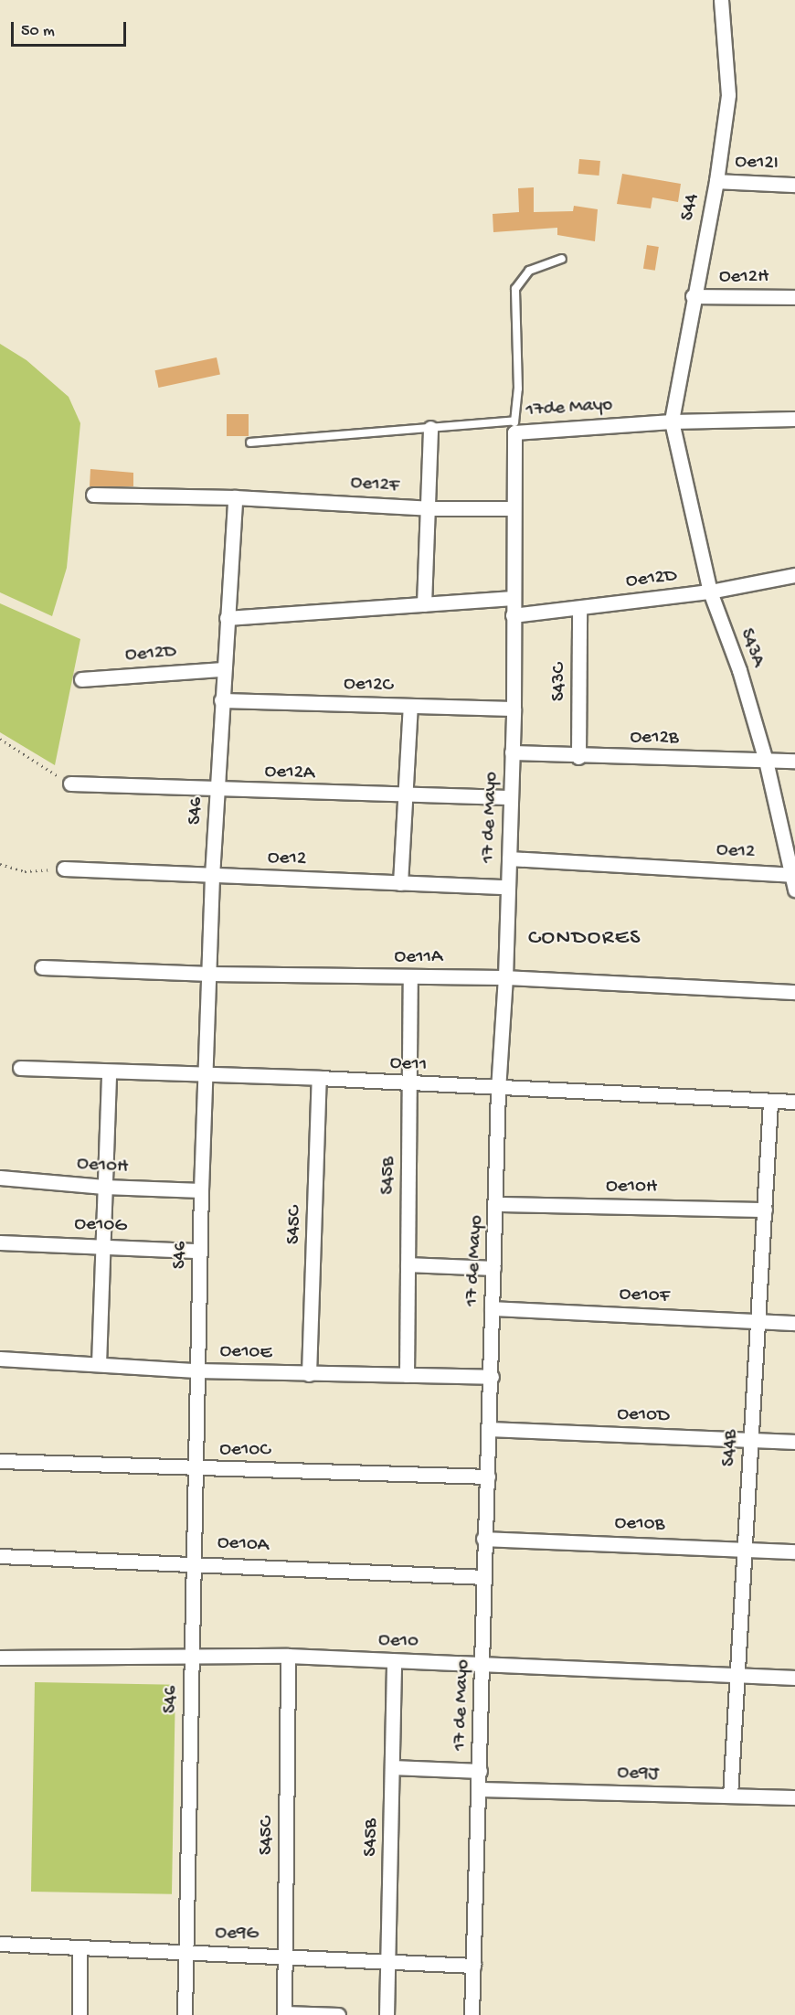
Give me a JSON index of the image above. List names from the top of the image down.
{
  "streets": {
    "street": [
      "Oe12I",
      "S44",
      "Oe12H",
      "17de Mayo",
      "Oe12F",
      "Oe12D",
      "S43A",
      "S43C",
      "Oe12C",
      "Oe12B",
      "Oe12A",
      "S46",
      "17 de Mayo",
      "Oe12",
      "Oe11A",
      "Oe11",
      "Oe10H",
      "S45B",
      "S45C",
      "Oe10G",
      "Oe10F",
      "Oe10E",
      "Oe10D",
      "S44B",
      "Oe10C",
      "Oe10B",
      "Oe10A",
      "Oe10",
      "Oe9J",
      "Oe9G"
    ]
  },
  "crossings": [
    ["Oe12I", "S44"],
    ["S44", "Oe12H"],
    ["S44", "17de Mayo"],
    ["S44", "S43A"],
    ["17de Mayo", "Oe12F"],
    ["17de Mayo", "S43A"],
    ["17de Mayo", "17 de Mayo"],
    ["Oe12F", "S46"],
    ["Oe12F", "17 de Mayo"],
    ["Oe12D", "S43A"],
    ["Oe12D", "S43C"],
    ["Oe12D", "S46"],
    ["Oe12D", "17 de Mayo"],
    ["S43A", "Oe12B"],
    ["S43A", "Oe12"],
    ["S43C", "Oe12B"],
    ["Oe12C", "S46"],
    ["Oe12C", "17 de Mayo"],
    ["Oe12B", "17 de Mayo"],
    ["Oe12A", "S46"],
    ["Oe12A", "17 de Mayo"],
    ["S46", "Oe12"],
    ["S46", "Oe11A"],
    ["S46", "Oe11"],
    ["S46", "Oe10H"],
    ["S46", "Oe10G"],
    ["S46", "Oe10E"],
    ["S46", "Oe10C"],
    ["S46", "Oe10A"],
    ["S46", "Oe10"],
    ["S46", "Oe9G"],
    ["17 de Mayo", "Oe12"],
    ["17 de Mayo", "Oe11A"],
    ["17 de Mayo", "Oe11"],
    ["17 de Mayo", "Oe10H"],
    ["17 de Mayo", "Oe10F"],
    ["17 de Mayo", "Oe10E"],
    ["17 de Mayo", "Oe10D"],
    ["17 de Mayo", "Oe10C"],
    ["17 de Mayo", "Oe10B"],
    ["17 de Mayo", "Oe10A"],
    ["17 de Mayo", "Oe10"],
    ["17 de Mayo", "Oe9J"],
    ["17 de Mayo", "Oe9G"],
    ["Oe11A", "S45B"],
    ["Oe11", "S45B"],
    ["Oe11", "S45C"],
    ["Oe11", "S44B"],
    ["Oe10H", "S44B"],
    ["S45B", "Oe10E"],
    ["S45B", "Oe10"],
    ["S45B", "Oe9G"],
    ["S45C", "Oe10E"],
    ["S45C", "Oe10"],
    ["S45C", "Oe9G"],
    ["Oe10F", "S44B"],
    ["Oe10D", "S44B"],
    ["S44B", "Oe10B"],
    ["S44B", "Oe10"],
    ["S44B", "Oe9J"]
  ],
  "districts": ["CONDORES"],
  "scale_bar": "50 m"
}
